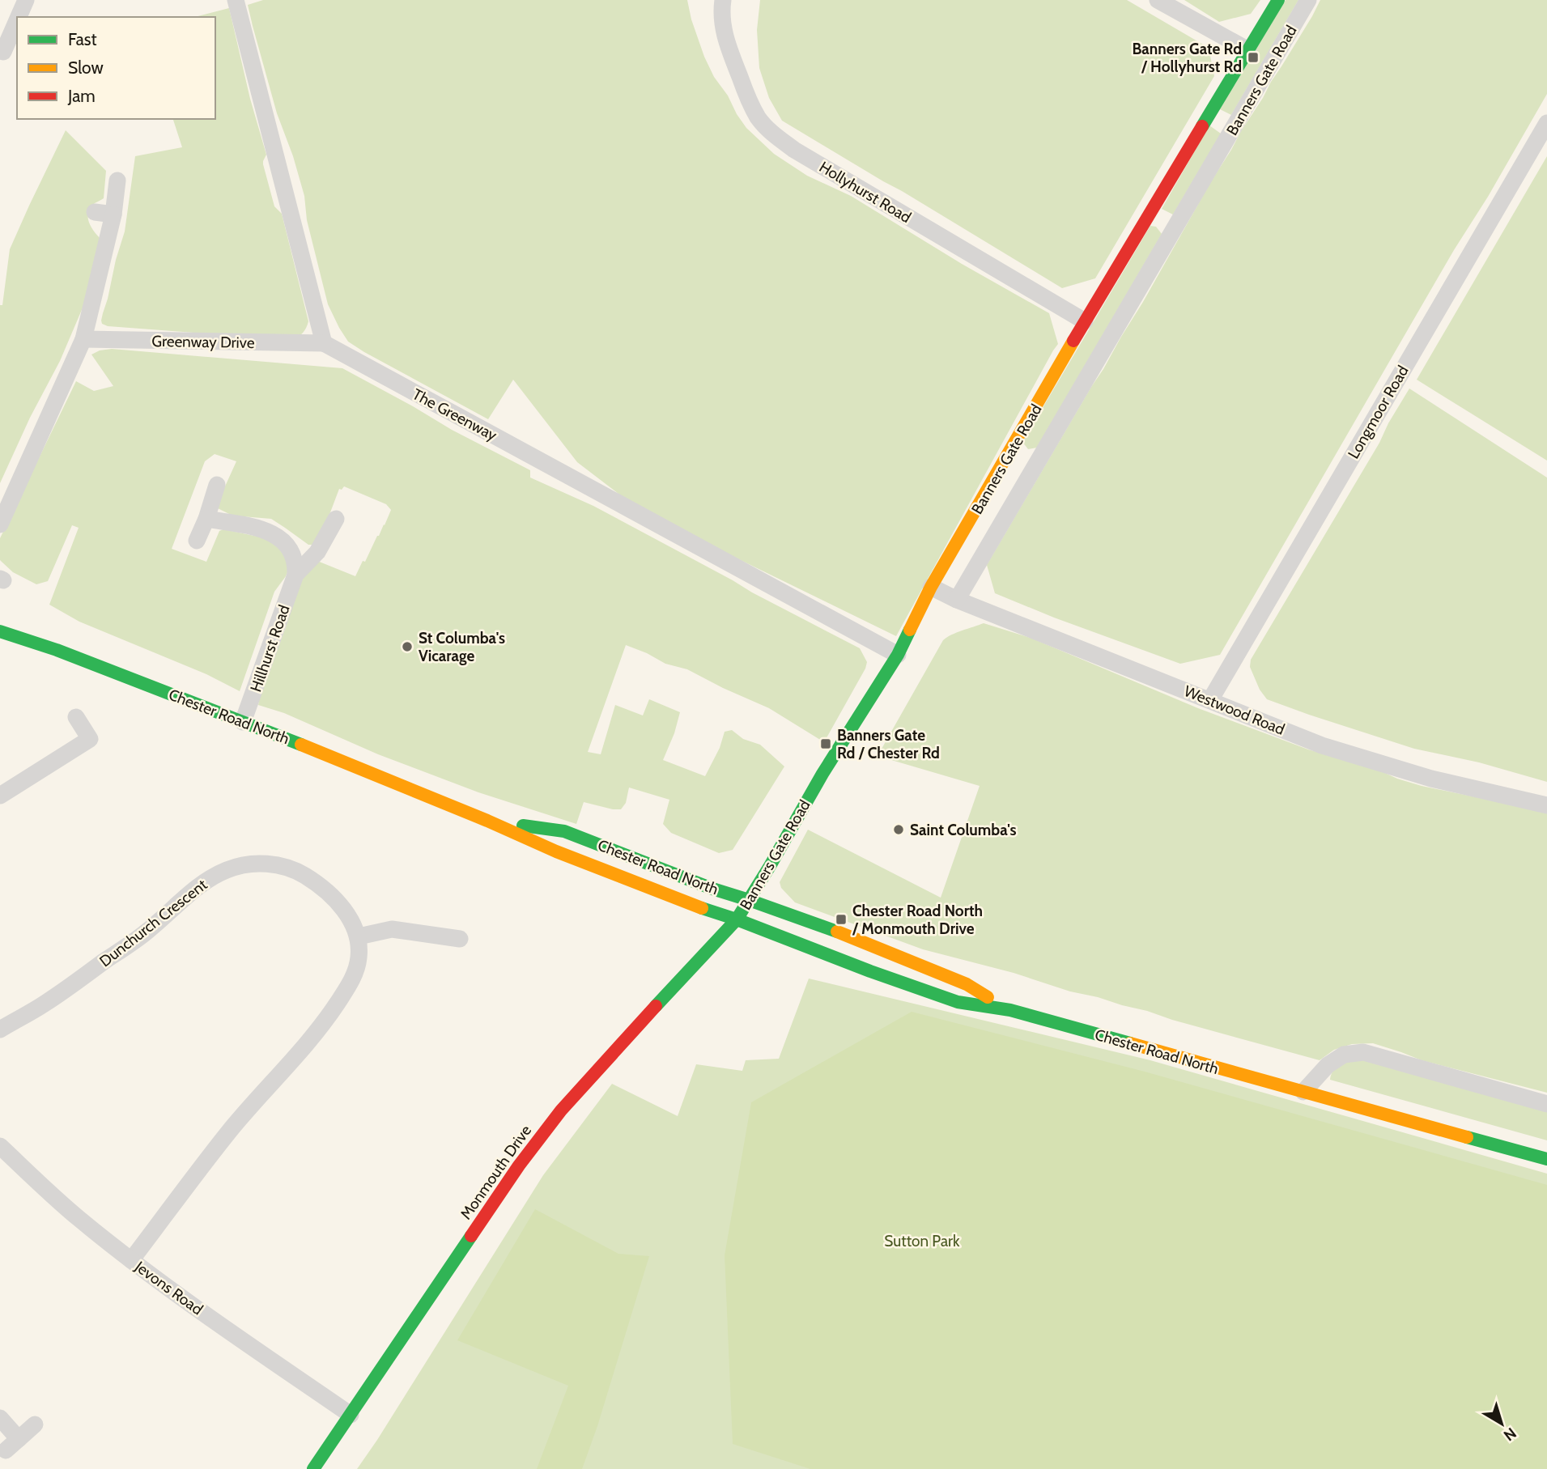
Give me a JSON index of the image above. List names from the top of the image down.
{
  "streets": {
    "main road": ["Banners Gate Road", "Chester Road North", "Monmouth Drive"],
    "street": [
      "Hollyhurst Road",
      "Greenway Drive",
      "Longmoor Road",
      "The Greenway",
      "Hillhurst Road",
      "Westwood Road",
      "Dunchurch Crescent",
      "Jevons Road"
    ]
  },
  "crossings": [
    ["Banners Gate Road", "Hollyhurst Road"],
    ["Banners Gate Road", "The Greenway"],
    ["Banners Gate Road", "Westwood Road"],
    ["Banners Gate Road", "Chester Road North"],
    ["Banners Gate Road", "Monmouth Drive"],
    ["Greenway Drive", "The Greenway"],
    ["Longmoor Road", "Westwood Road"],
    ["Hillhurst Road", "Chester Road North"],
    ["Chester Road North", "Monmouth Drive"],
    ["Monmouth Drive", "Jevons Road"]
  ],
  "parks": ["Sutton Park"],
  "places": {
    "transit": ["Banners Gate Rd / Hollyhurst Rd", "Banners Gate Rd / Chester Rd", "Chester Road North / Monmouth Drive"],
    "other": ["St Columba's Vicarage", "Saint Columba's"]
  },
  "legend": ["Fast", "Slow", "Jam"],
  "north": "bottom right"
}
